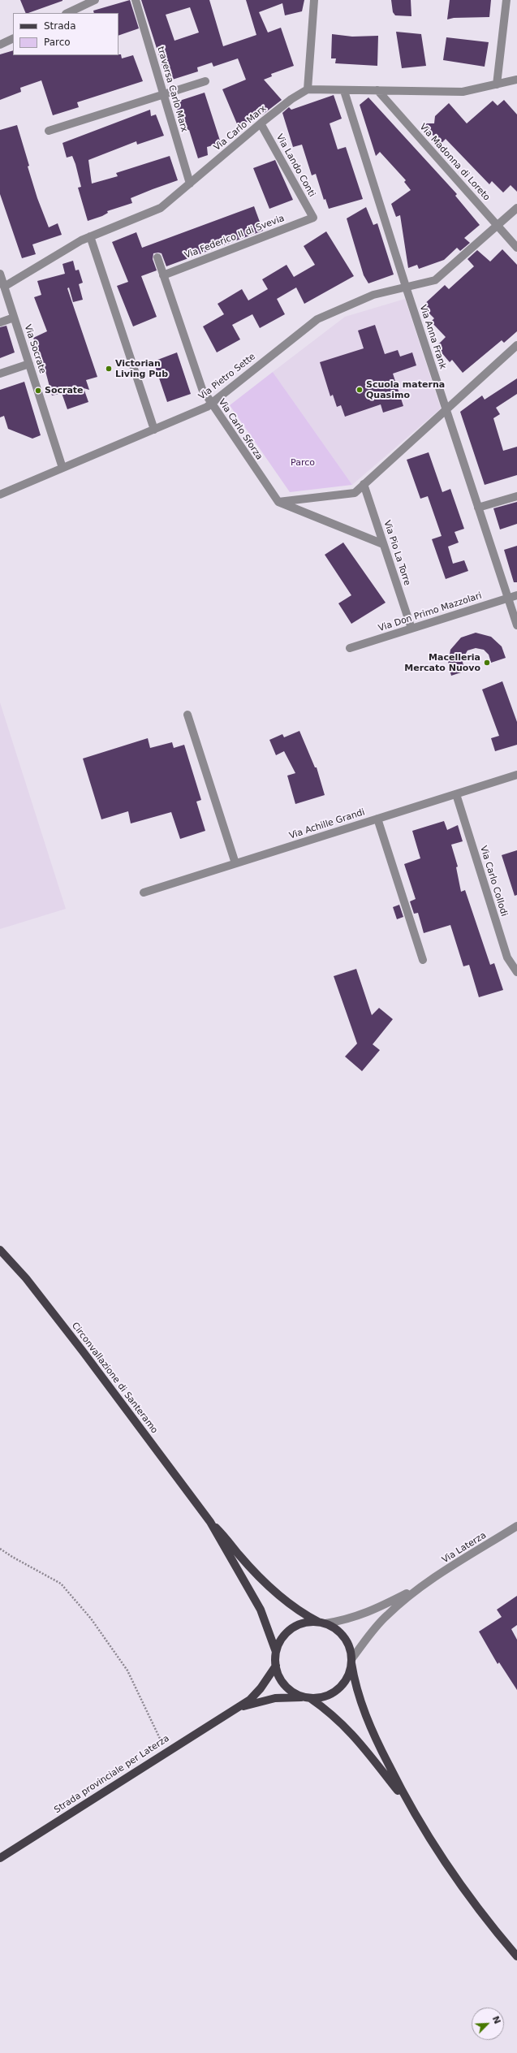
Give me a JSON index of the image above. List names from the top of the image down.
{
  "streets": {
    "main road": ["Circonvallazione di Santeramo", "Strada provinciale per Laterza"],
    "street": [
      "traversa Carlo Marx",
      "Via Carlo Marx",
      "Via Madonna di Loreto",
      "Via Lando Conti",
      "Via Federico II di Svevia",
      "Via Anna Frank",
      "Via Socrate",
      "Via Pietro Sette",
      "Via Carlo Sforza",
      "Via Pio La Torre",
      "Via Don Primo Mazzolari",
      "Via Achille Grandi",
      "Via Carlo Collodi",
      "Via Laterza"
    ]
  },
  "crossings": [
    ["traversa Carlo Marx", "Via Carlo Marx"],
    ["Via Carlo Marx", "Via Lando Conti"],
    ["Via Carlo Marx", "Via Socrate"],
    ["Via Madonna di Loreto", "Via Pietro Sette"],
    ["Via Lando Conti", "Via Federico II di Svevia"],
    ["Via Federico II di Svevia", "Via Carlo Sforza"],
    ["Via Anna Frank", "Via Pietro Sette"],
    ["Via Anna Frank", "Via Don Primo Mazzolari"],
    ["Via Socrate", "Via Pietro Sette"],
    ["Via Pietro Sette", "Via Carlo Sforza"],
    ["Via Pio La Torre", "Via Don Primo Mazzolari"],
    ["Via Achille Grandi", "Via Carlo Collodi"]
  ],
  "parks": ["Parco"],
  "places": [
    "Victorian Living Pub",
    "Scuola materna Quasimo",
    "Socrate",
    "Macelleria Mercato Nuovo"
  ],
  "legend": ["Strada", "Parco"],
  "north": "top right"
}
